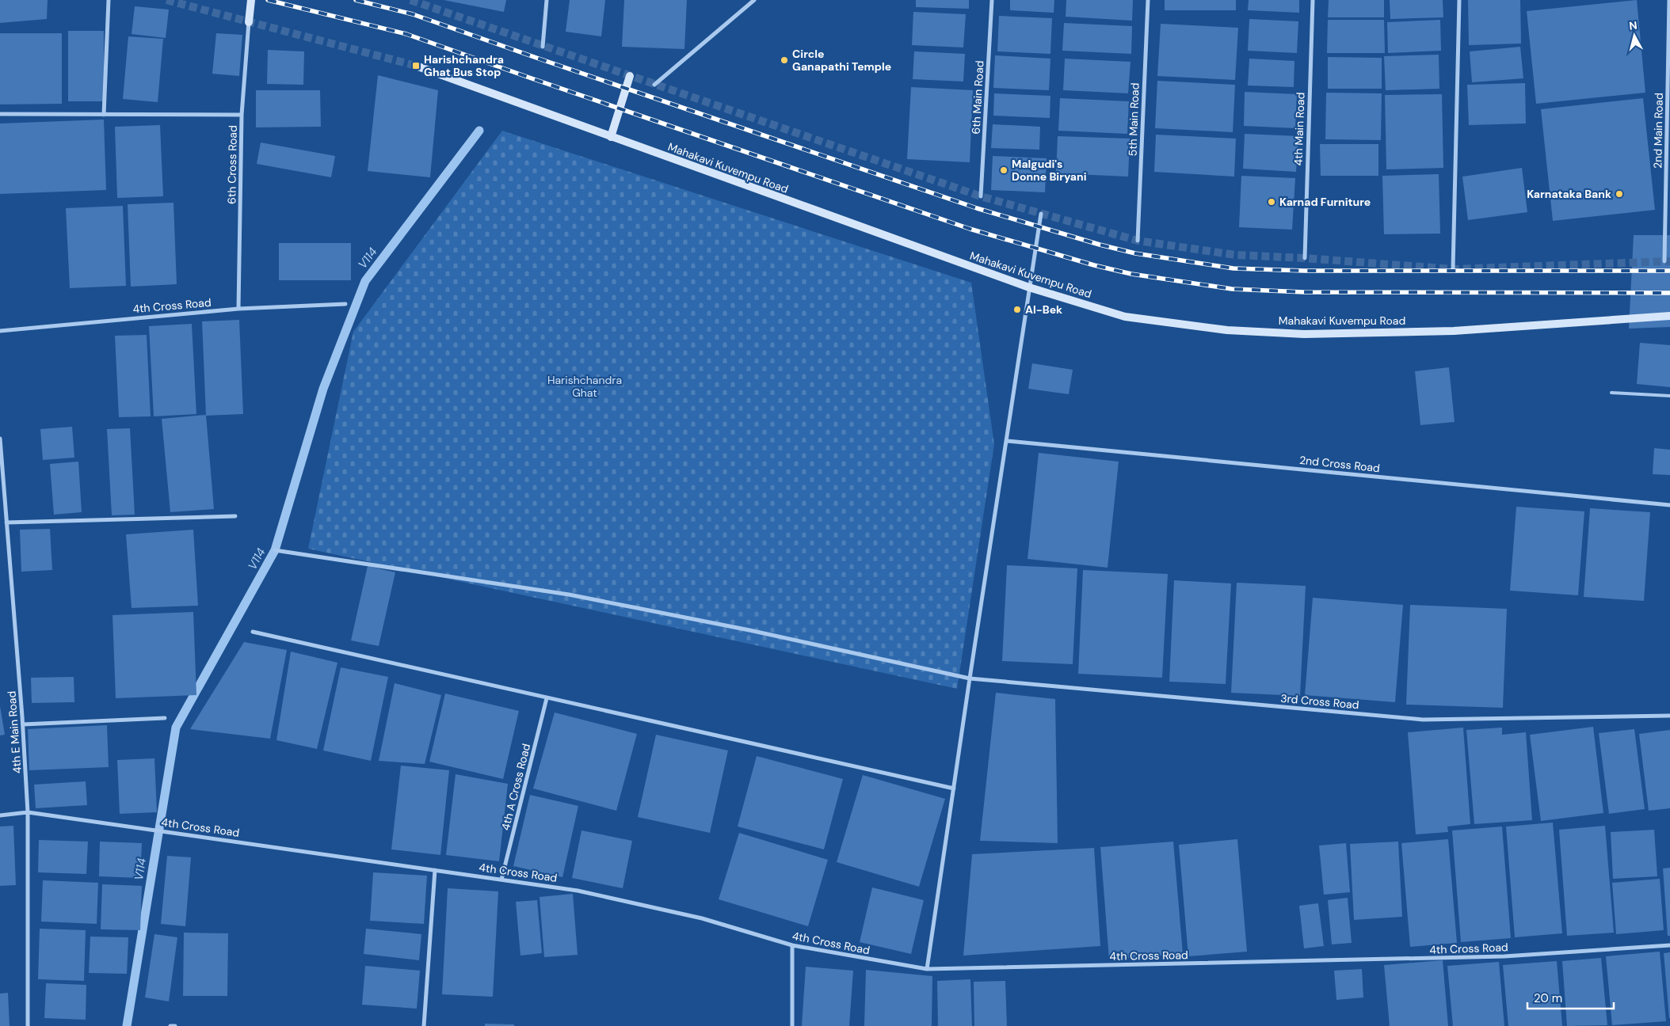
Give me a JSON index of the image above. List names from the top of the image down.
{
  "streets": {
    "main road": ["Mahakavi Kuvempu Road"],
    "street": [
      "6th Main Road",
      "5th Main Road",
      "4th Main Road",
      "2nd Main Road",
      "6th Cross Road",
      "4th Cross Road",
      "2nd Cross Road",
      "3rd Cross Road",
      "4th E Main Road",
      "4th A Cross Road"
    ]
  },
  "crossings": [
    ["6th Cross Road", "4th Cross Road"],
    ["4th Cross Road", "4th E Main Road"],
    ["4th Cross Road", "4th A Cross Road"]
  ],
  "water": ["V114"],
  "parks": ["Harishchandra Ghat"],
  "places": {
    "other": [
      "Circle Ganapathi Temple",
      "Malgudi's Donne Biryani",
      "Karnataka Bank",
      "Karnad Furniture",
      "Al-Bek"
    ],
    "transit": ["Harishchandra Ghat Bus Stop"]
  },
  "scale_bar": "20 m",
  "north": "top"
}
